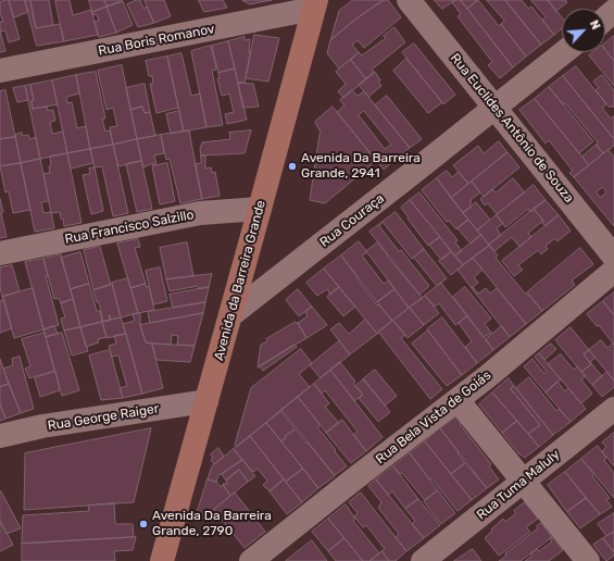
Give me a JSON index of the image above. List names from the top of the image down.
{
  "streets": {
    "main road": ["Avenida da Barreira Grande"],
    "street": [
      "Rua Boris Romanov",
      "Rua Euclides Antônio de Souza",
      "Rua Couraça",
      "Rua Francisco Salzillo",
      "Rua George Raiger",
      "Rua Bela Vista de Goiás",
      "Rua Tuma Maluly"
    ]
  },
  "crossings": [
    ["Rua Boris Romanov", "Avenida da Barreira Grande"],
    ["Rua Euclides Antônio de Souza", "Rua Couraça"],
    ["Rua Couraça", "Avenida da Barreira Grande"],
    ["Rua Francisco Salzillo", "Avenida da Barreira Grande"],
    ["Avenida da Barreira Grande", "Rua George Raiger"]
  ],
  "places": ["Avenida Da Barreira Grande, 2941", "Avenida Da Barreira Grande, 2790"],
  "north": "top right"
}
